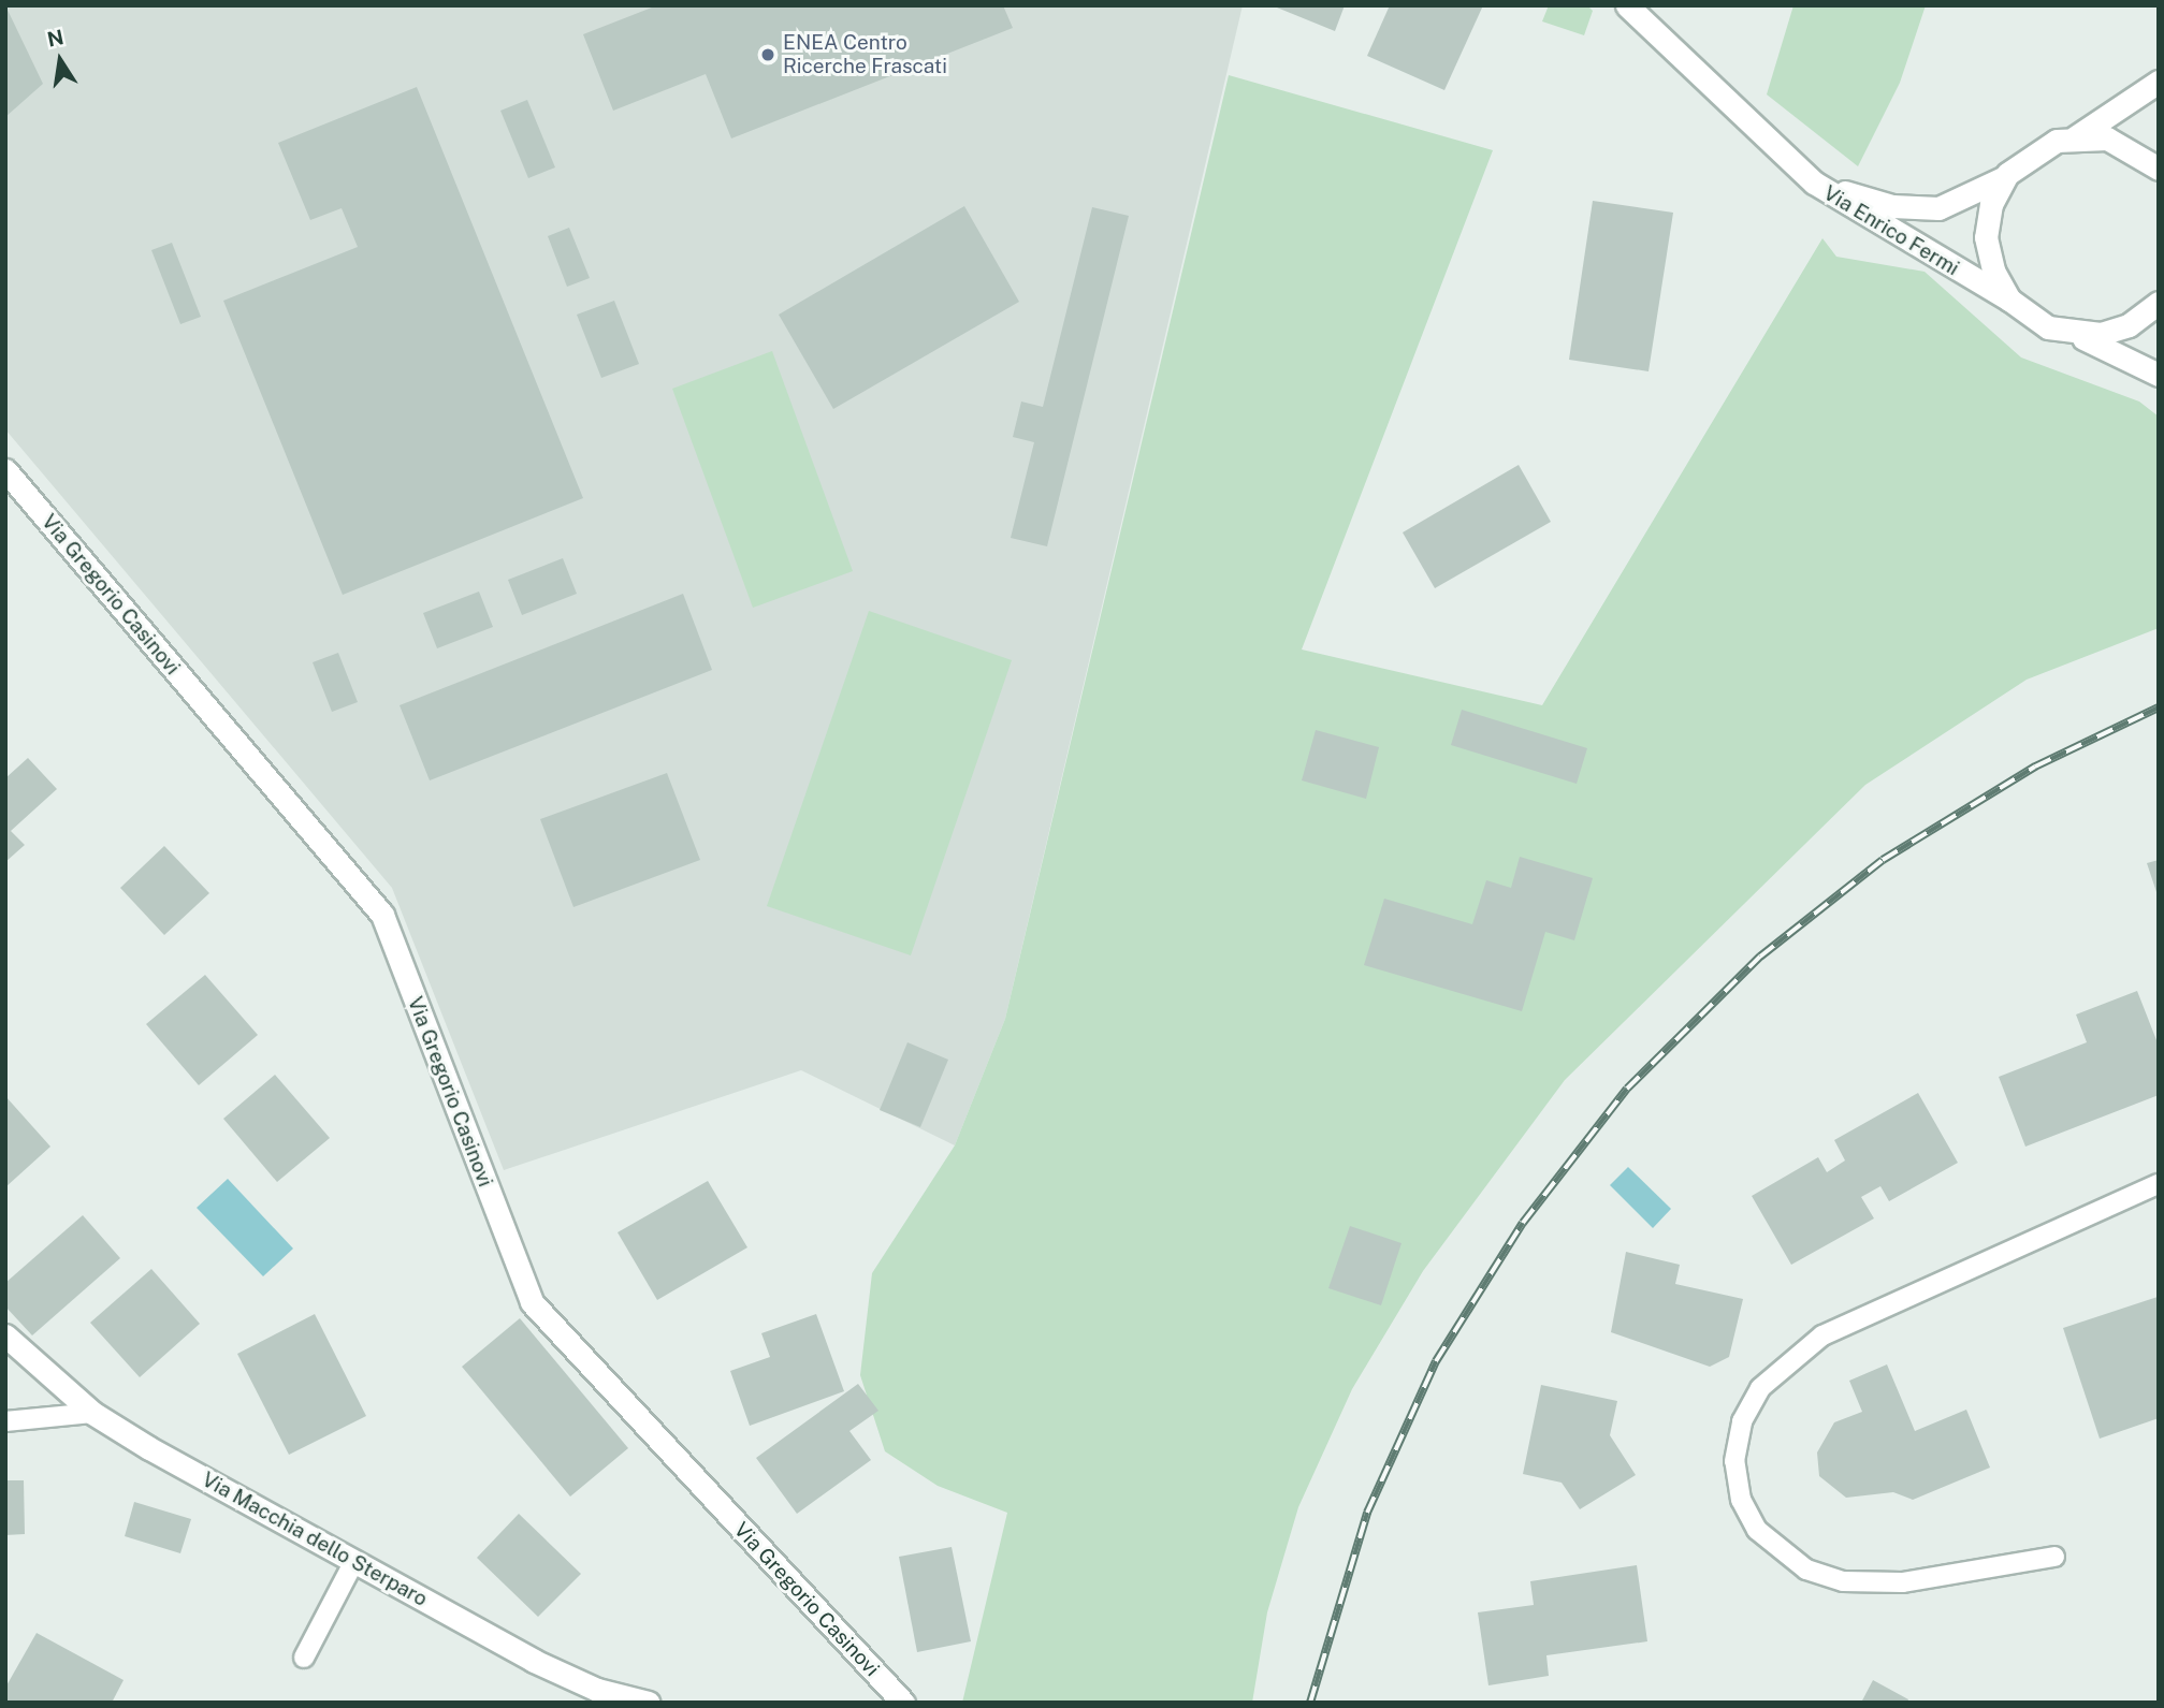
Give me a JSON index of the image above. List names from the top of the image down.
{
  "streets": {
    "street": ["Via Enrico Fermi", "Via Gregorio Casinovi", "Via Macchia dello Sterparo"]
  },
  "places": ["ENEA Centro Ricerche Frascati"],
  "north": "top"
}
